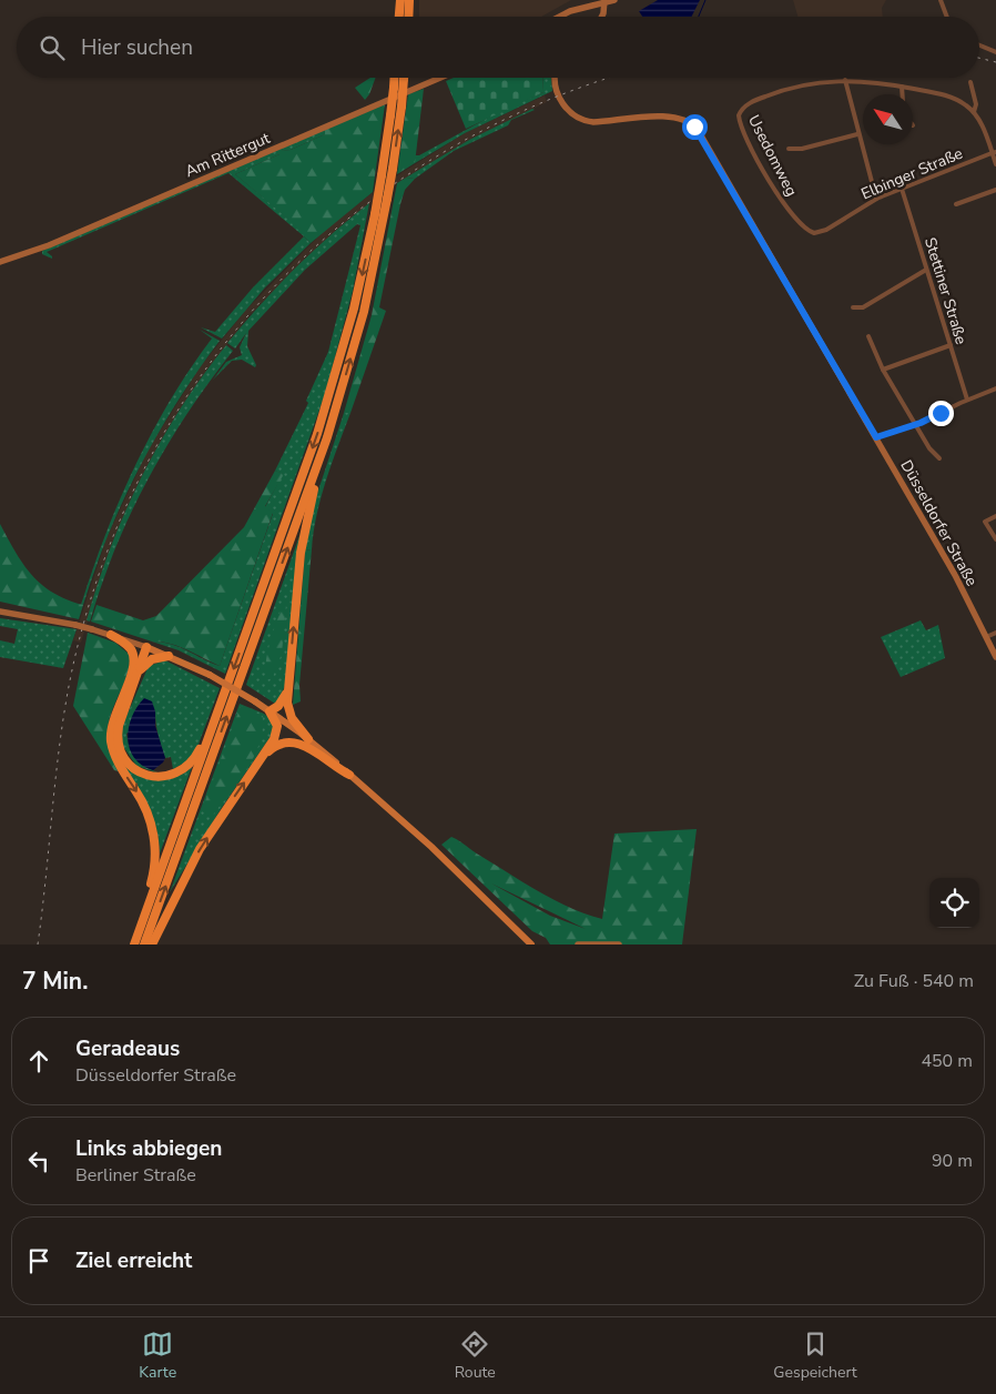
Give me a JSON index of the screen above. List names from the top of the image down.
{
  "streets": {
    "street": [
      "Am Rittergut",
      "Usedomweg",
      "Elbinger Straße",
      "Stettiner Straße",
      "Düsseldorfer Straße"
    ]
  },
  "crossings": [
    ["Usedomweg", "Elbinger Straße"],
    ["Elbinger Straße", "Stettiner Straße"]
  ],
  "north": "top left",
  "page": {
    "search": "Hier suchen",
    "heading": ["7 Min.", "Zu Fuß · 540 m"],
    "list": [
      ["Geradeaus", "Düsseldorfer Straße", "450 m"],
      ["Links abbiegen", "Berliner Straße", "90 m"],
      "Ziel erreicht"
    ],
    "nav": ["Karte", "Route", "Gespeichert"]
  }
}
